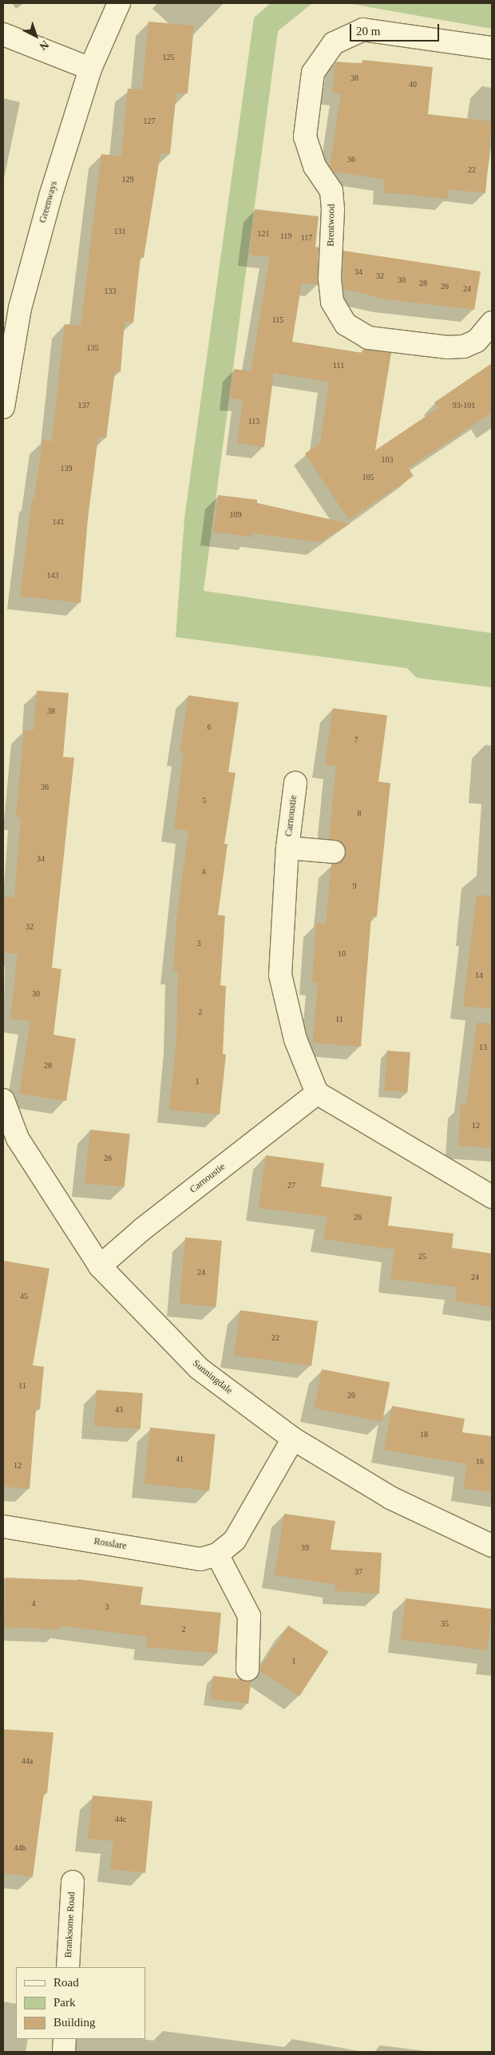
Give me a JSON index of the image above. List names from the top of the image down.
{
  "streets": {
    "street": [
      "Greenways",
      "Brentwood",
      "Carnoustie",
      "Sunningdale",
      "Rosslare",
      "Branksome Road"
    ]
  },
  "crossings": [
    ["Carnoustie", "Sunningdale"],
    ["Sunningdale", "Rosslare"]
  ],
  "house_numbers": [
    "125",
    "38",
    "40",
    "127",
    "36",
    "22",
    "129",
    "131",
    "121",
    "119",
    "117",
    "34",
    "32",
    "30",
    "28",
    "26",
    "24",
    "133",
    "115",
    "135",
    "111",
    "137",
    "93-101",
    "113",
    "103",
    "139",
    "105",
    "109",
    "141",
    "143",
    "38",
    "6",
    "7",
    "36",
    "5",
    "8",
    "34",
    "4",
    "9",
    "32",
    "3",
    "10",
    "14",
    "30",
    "2",
    "11",
    "13",
    "28",
    "1",
    "12",
    "26",
    "27",
    "26",
    "25",
    "24",
    "24",
    "45",
    "22",
    "11",
    "20",
    "43",
    "18",
    "41",
    "16",
    "12",
    "39",
    "37",
    "4",
    "3",
    "35",
    "2",
    "1",
    "44a",
    "44c",
    "44b"
  ],
  "legend": ["Road", "Park", "Building"],
  "scale_bar": "20 m",
  "north": "bottom right"
}
